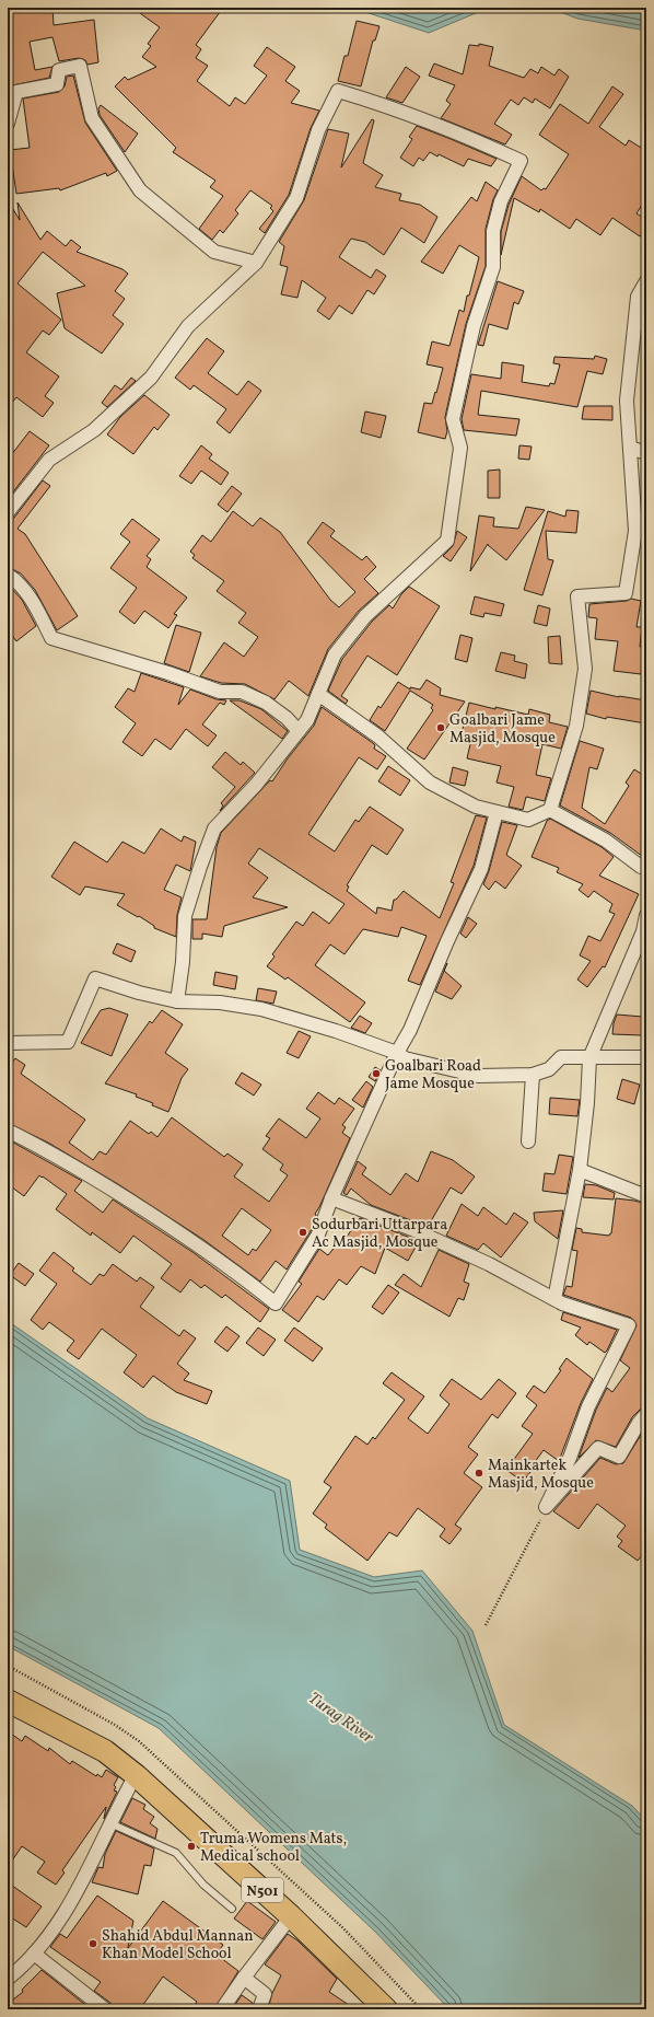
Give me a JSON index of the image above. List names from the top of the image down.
{
  "streets": {
    "highway": ["N501"]
  },
  "water": ["Turag River"],
  "places": [
    "Goalbari Jame Masjid, Mosque",
    "Goalbari Road Jame Mosque",
    "Sodurbari Uttarpara Ac Masjid, Mosque",
    "Mainkartek Masjid, Mosque",
    "Truma Womens Mats, Medical school",
    "Shahid Abdul Mannan Khan Model School"
  ]
}
